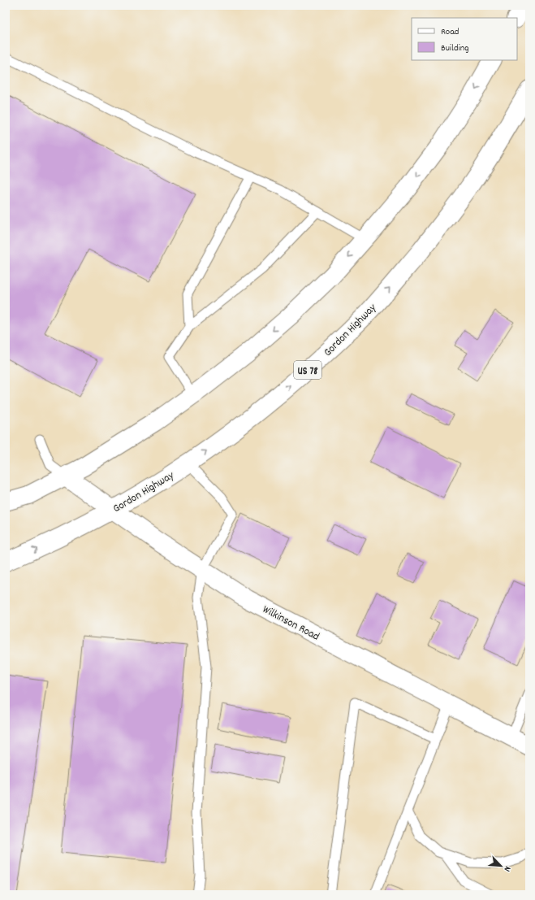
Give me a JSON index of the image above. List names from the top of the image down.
{
  "streets": {
    "main road": ["Gordon Highway", "US 78", "Wilkinson Road"]
  },
  "crossings": [
    ["Gordon Highway", "Wilkinson Road"]
  ],
  "legend": ["Road", "Building"],
  "north": "bottom right"
}
